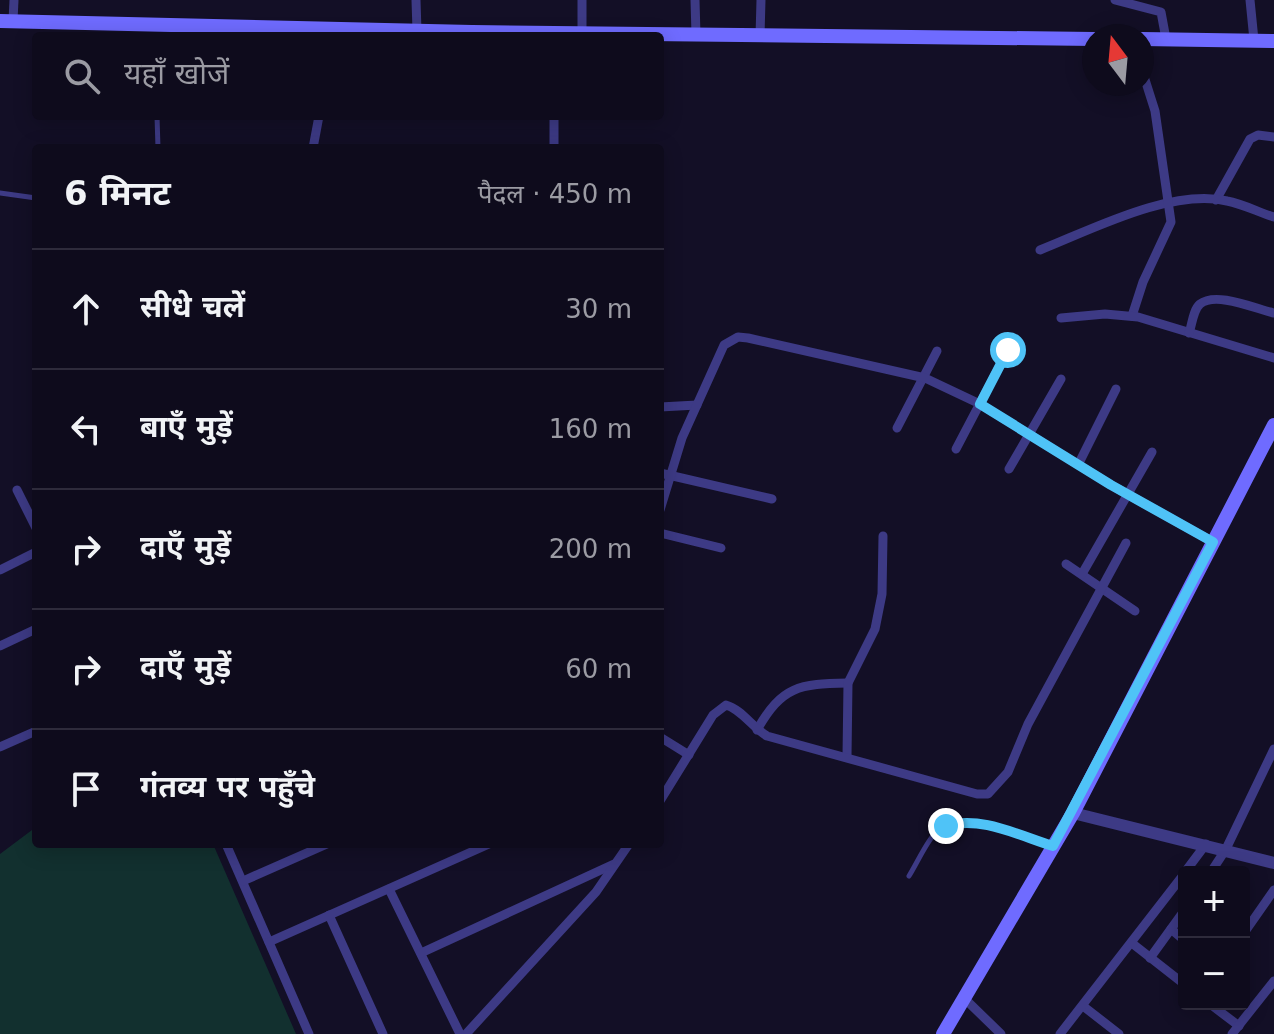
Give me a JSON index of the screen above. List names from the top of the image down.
{
  "north": "top",
  "page": {
    "search": "यहाँ खोजें",
    "heading": ["6 मिनट", "पैदल · 450 m"],
    "list": [
      ["सीधे चलें", "30 m"],
      ["बाएँ मुड़ें", "160 m"],
      ["दाएँ मुड़ें", "200 m"],
      ["दाएँ मुड़ें", "60 m"],
      "गंतव्य पर पहुँचे"
    ],
    "map_buttons": ["+", "−"]
  }
}
